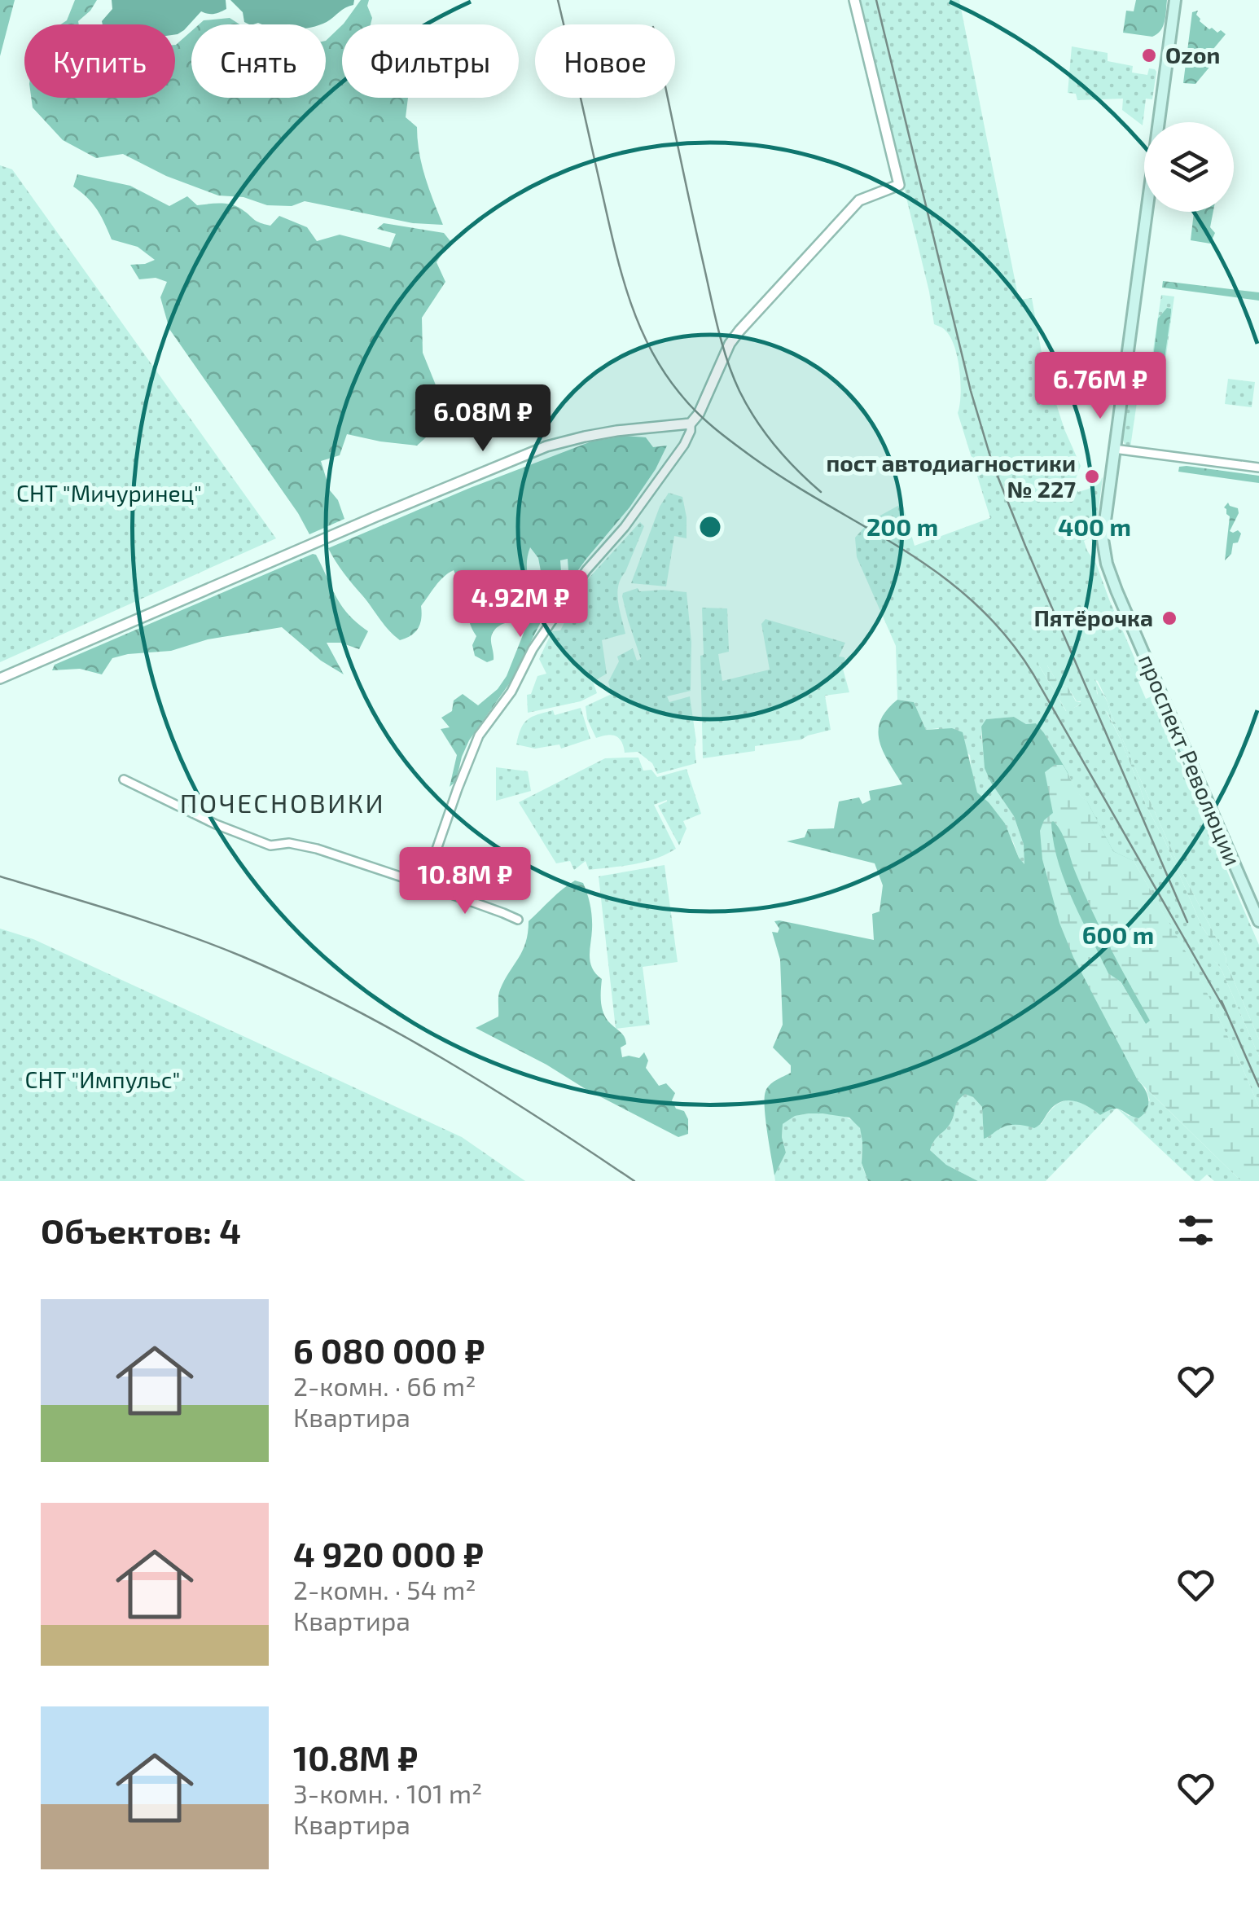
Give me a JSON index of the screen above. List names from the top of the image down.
{
  "streets": {
    "main road": ["проспект Революции"]
  },
  "districts": ["ПОЧЕСНОВИКИ"],
  "parks": ["СНТ \"Мичуринец\"", "СНТ \"Импульс\""],
  "places": ["Ozon", "пост автодиагностики № 227", "Пятёрочка"],
  "page": {
    "chip": [
      "Купить",
      "Снять",
      "Фильтры",
      "Новое"
    ],
    "price": [
      "6.76M ₽",
      "6.08M ₽",
      "4.92M ₽",
      "10.8M ₽"
    ],
    "heading": "Объектов: 4",
    "list": [
      {
        "name": "6 080 000 ₽",
        "note": "2-комн. · 66 m² · Квартира"
      },
      {
        "name": "4 920 000 ₽",
        "note": "2-комн. · 54 m² · Квартира"
      },
      {
        "name": "10.8M ₽",
        "note": "3-комн. · 101 m² · Квартира"
      }
    ]
  },
  "rings": ["200 m", "400 m", "600 m"]
}
